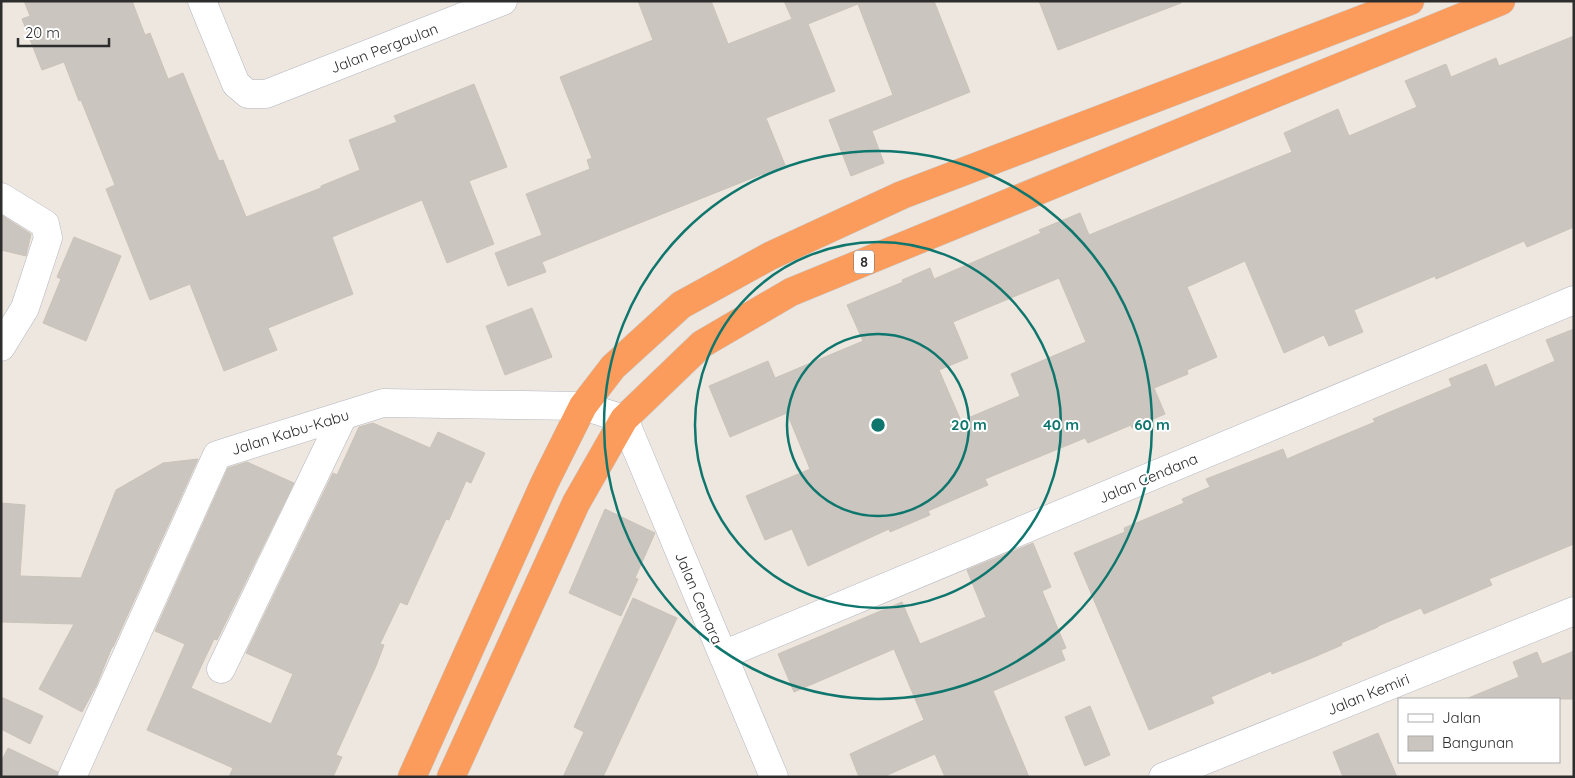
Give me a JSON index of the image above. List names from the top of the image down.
{
  "streets": {
    "highway": ["8"],
    "street": [
      "Jalan Pergaulan",
      "Jalan Kabu-Kabu",
      "Jalan Cendana",
      "Jalan Cemara",
      "Jalan Kemiri"
    ]
  },
  "crossings": [
    ["8", "Jalan Kabu-Kabu"],
    ["8", "Jalan Cemara"],
    ["Jalan Kabu-Kabu", "Jalan Cemara"],
    ["Jalan Cendana", "Jalan Cemara"]
  ],
  "legend": ["Jalan", "Bangunan"],
  "scale_bar": "20 m",
  "rings": ["20 m", "40 m", "60 m"]
}
